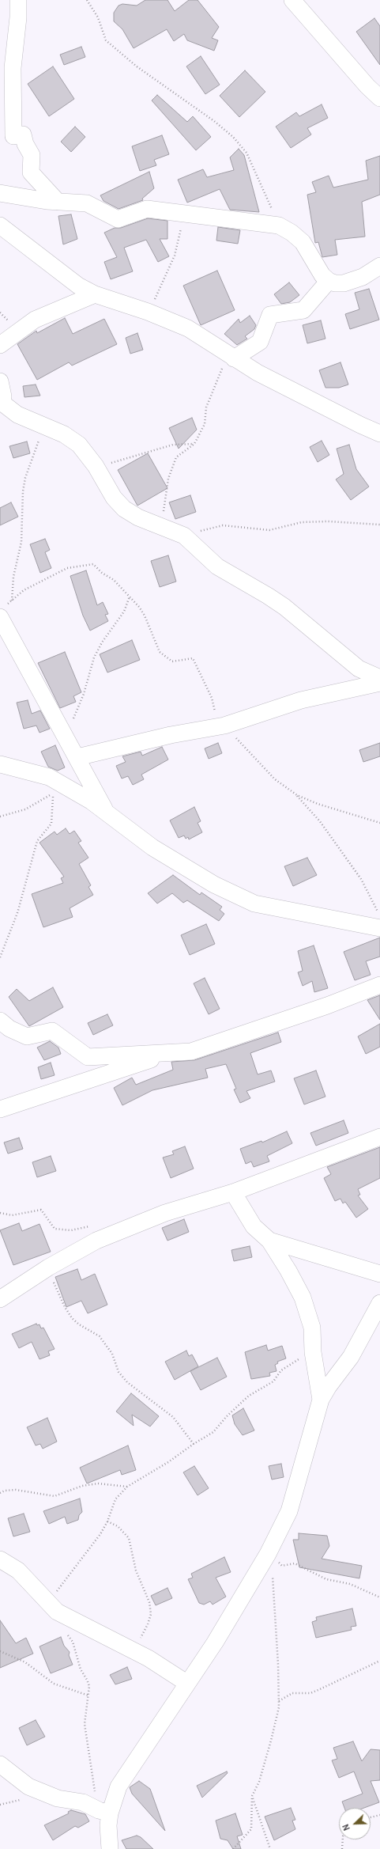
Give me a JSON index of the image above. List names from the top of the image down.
{
  "north": "bottom left"
}
